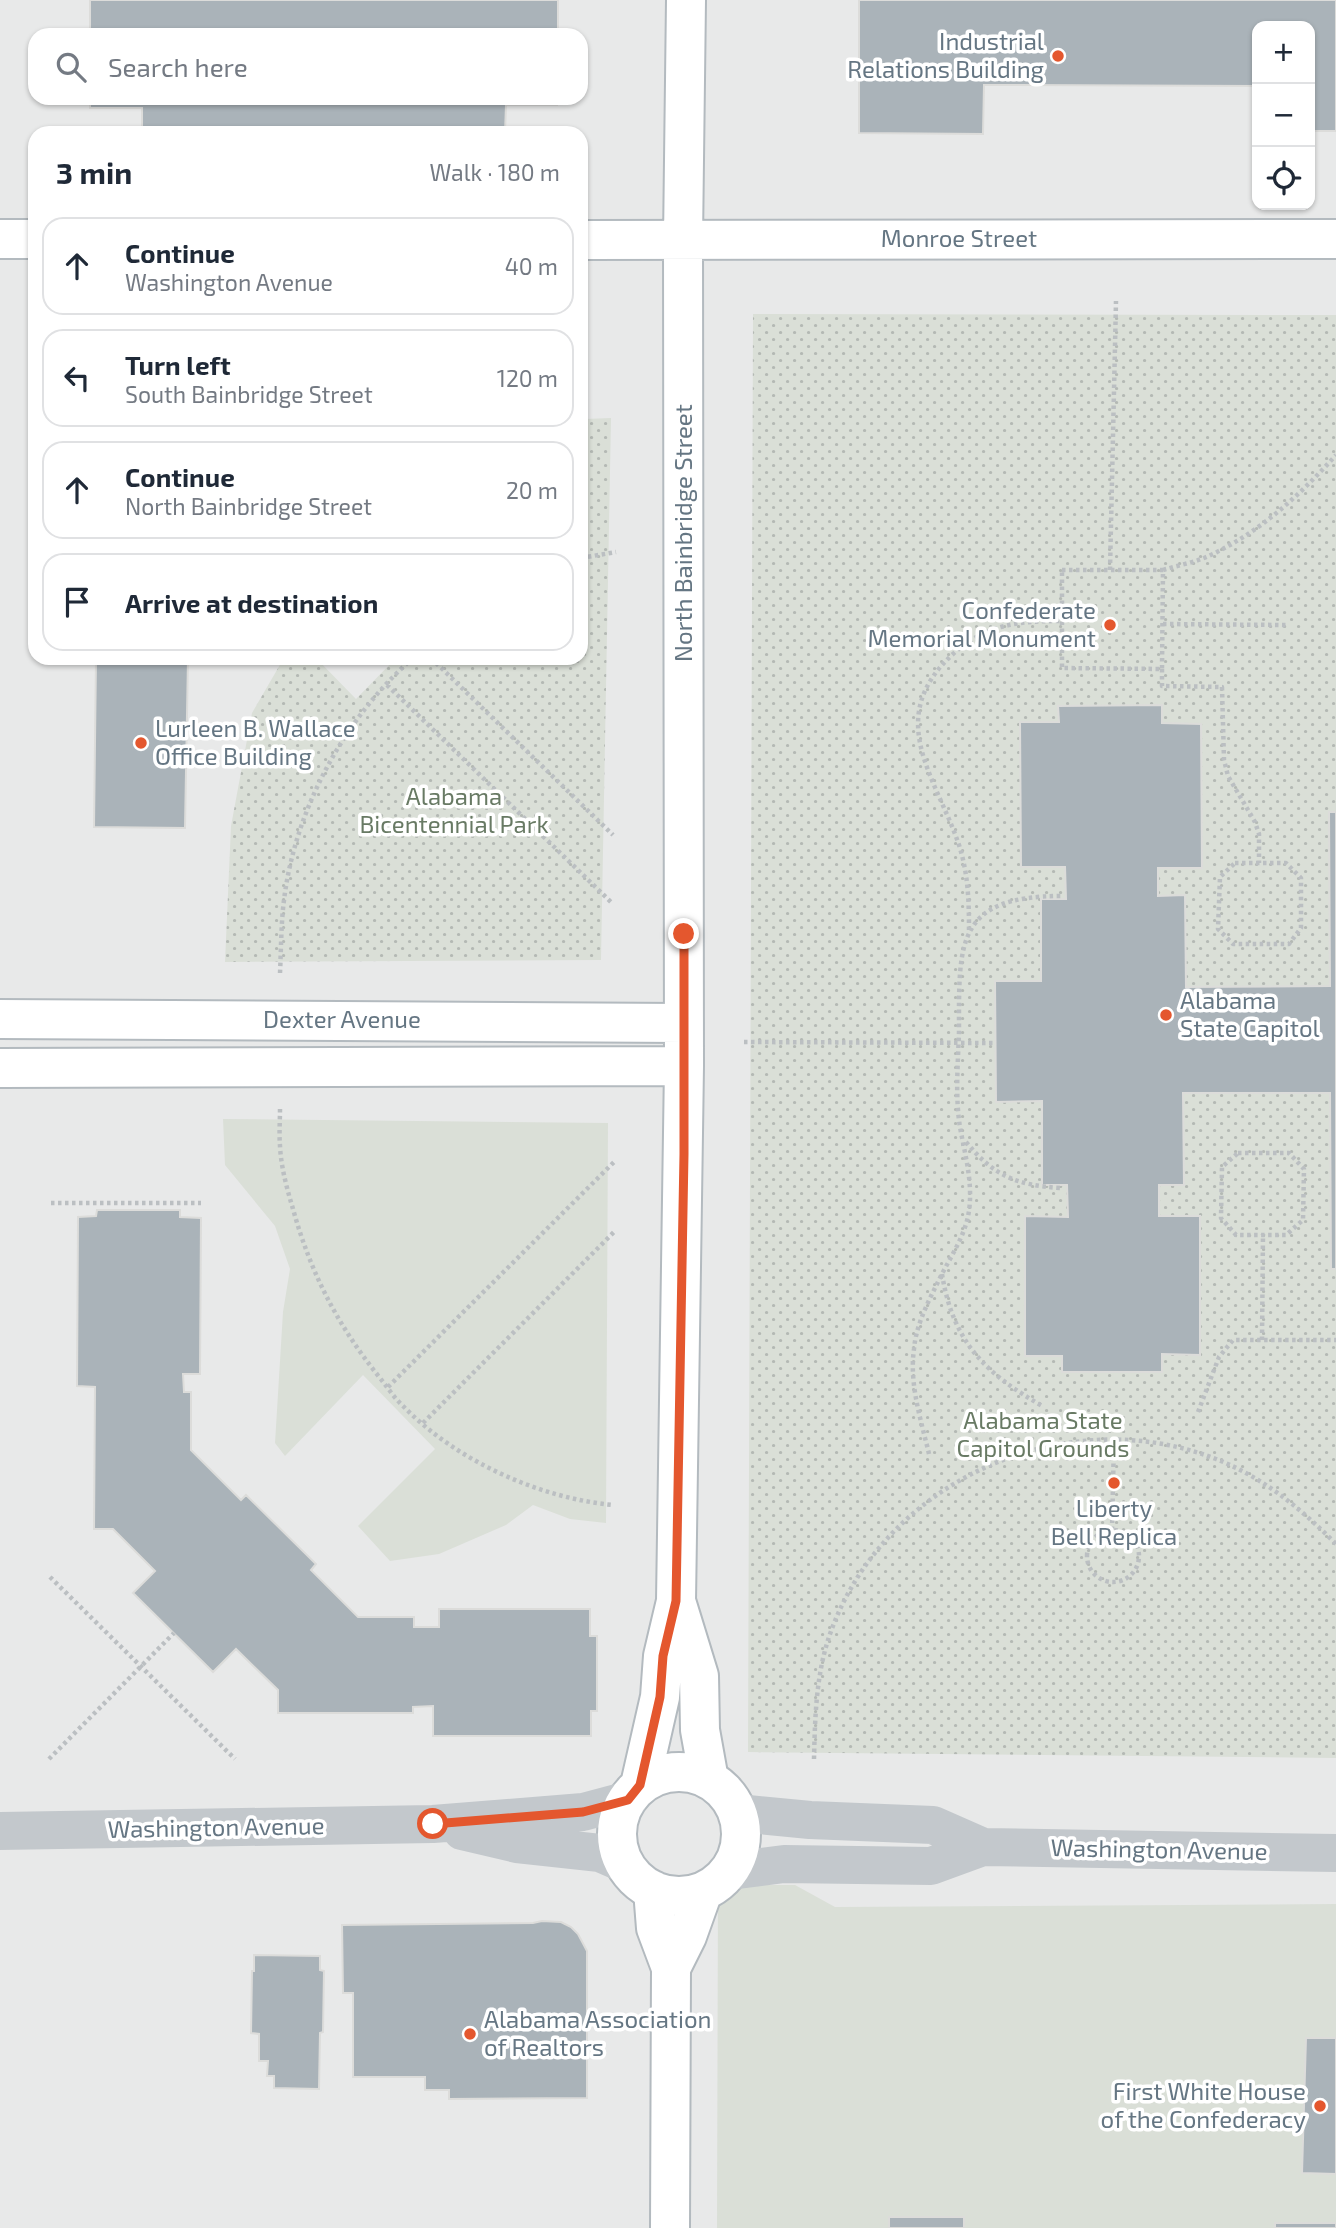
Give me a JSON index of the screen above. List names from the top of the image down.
{
  "streets": {
    "street": [
      "Monroe Street",
      "North Bainbridge Street",
      "Dexter Avenue",
      "Washington Avenue"
    ]
  },
  "crossings": [
    ["Monroe Street", "North Bainbridge Street"],
    ["North Bainbridge Street", "Dexter Avenue"]
  ],
  "parks": ["Alabama Bicentennial Park", "Alabama State Capitol Grounds"],
  "places": [
    "Industrial Relations Building",
    "Confederate Memorial Monument",
    "Lurleen B. Wallace Office Building",
    "Alabama State Capitol",
    "Liberty Bell Replica",
    "Alabama Association of Realtors",
    "First White House of the Confederacy"
  ],
  "page": {
    "map_buttons": ["+", "−"],
    "search": "Search here",
    "heading": ["3 min", "Walk · 180 m"],
    "list": [
      ["Continue", "Washington Avenue", "40 m"],
      ["Turn left", "South Bainbridge Street", "120 m"],
      ["Continue", "North Bainbridge Street", "20 m"],
      "Arrive at destination"
    ]
  }
}
